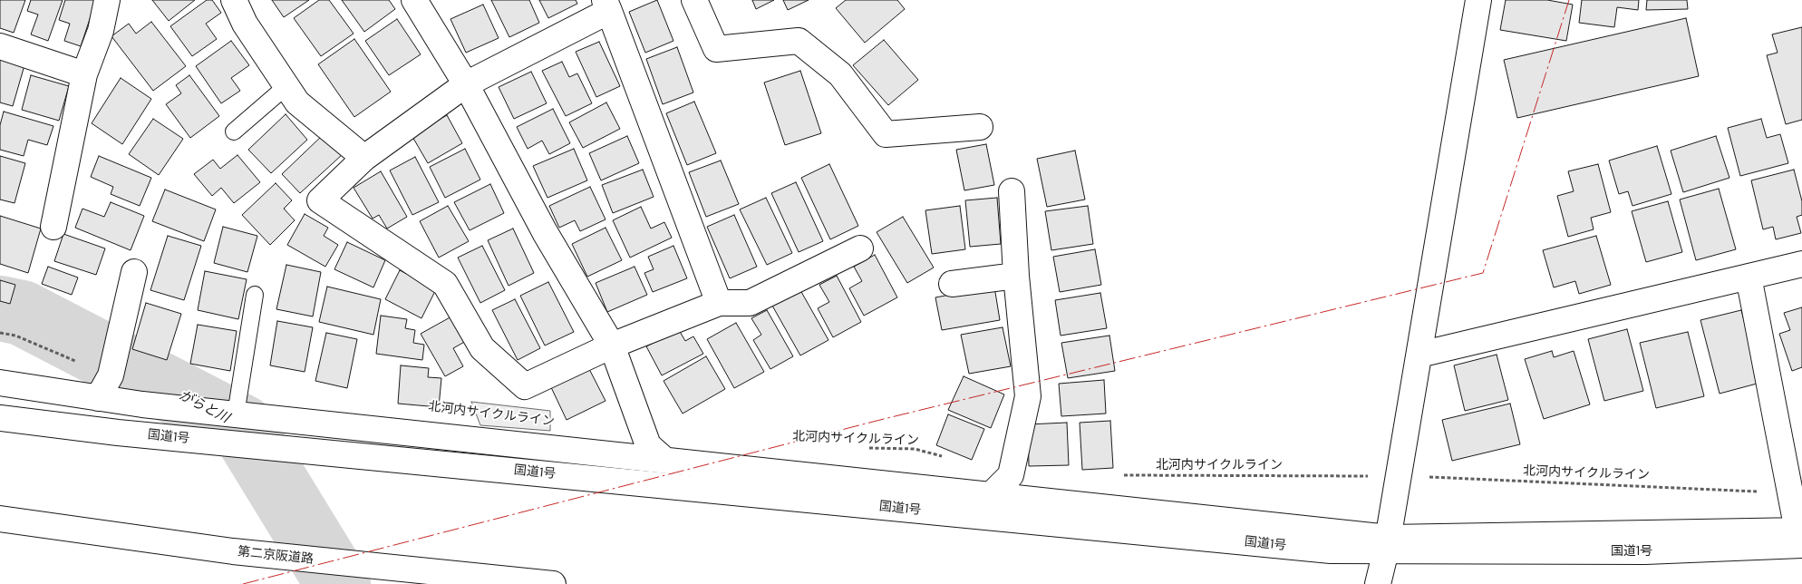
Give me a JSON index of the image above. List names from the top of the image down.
{
  "streets": {
    "main road": ["国道1号", "第二京阪道路"],
    "path": ["北河内サイクルライン"]
  },
  "water": ["がらと川"]
}
